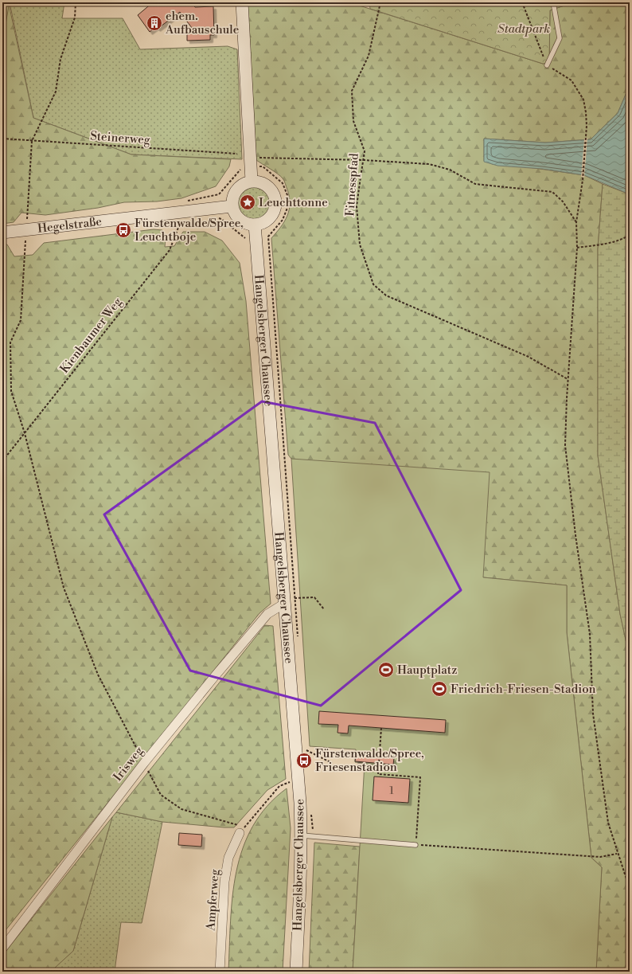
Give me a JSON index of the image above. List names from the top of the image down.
{
  "streets": {
    "main road": ["Hegelstraße", "Hangelsberger Chaussee"],
    "street": ["Irisweg", "Ampferweg"],
    "path": ["Steinerweg", "Fitnesspfad", "Kienbaumer Weg"]
  },
  "crossings": [
    ["Hegelstraße", "Kienbaumer Weg"],
    ["Hegelstraße", "Hangelsberger Chaussee"],
    ["Hangelsberger Chaussee", "Irisweg"]
  ],
  "parks": ["Stadtpark"],
  "places": {
    "building": ["ehem. Aufbauschule"],
    "place": ["Leuchttonne"],
    "bus stop": ["Fürstenwalde/Spree, Leuchtboje", "Fürstenwalde/Spree, Friesenstadion"],
    "sports": ["Hauptplatz", "Friedrich-Friesen-Stadion"]
  },
  "house_numbers": ["1"]
}
